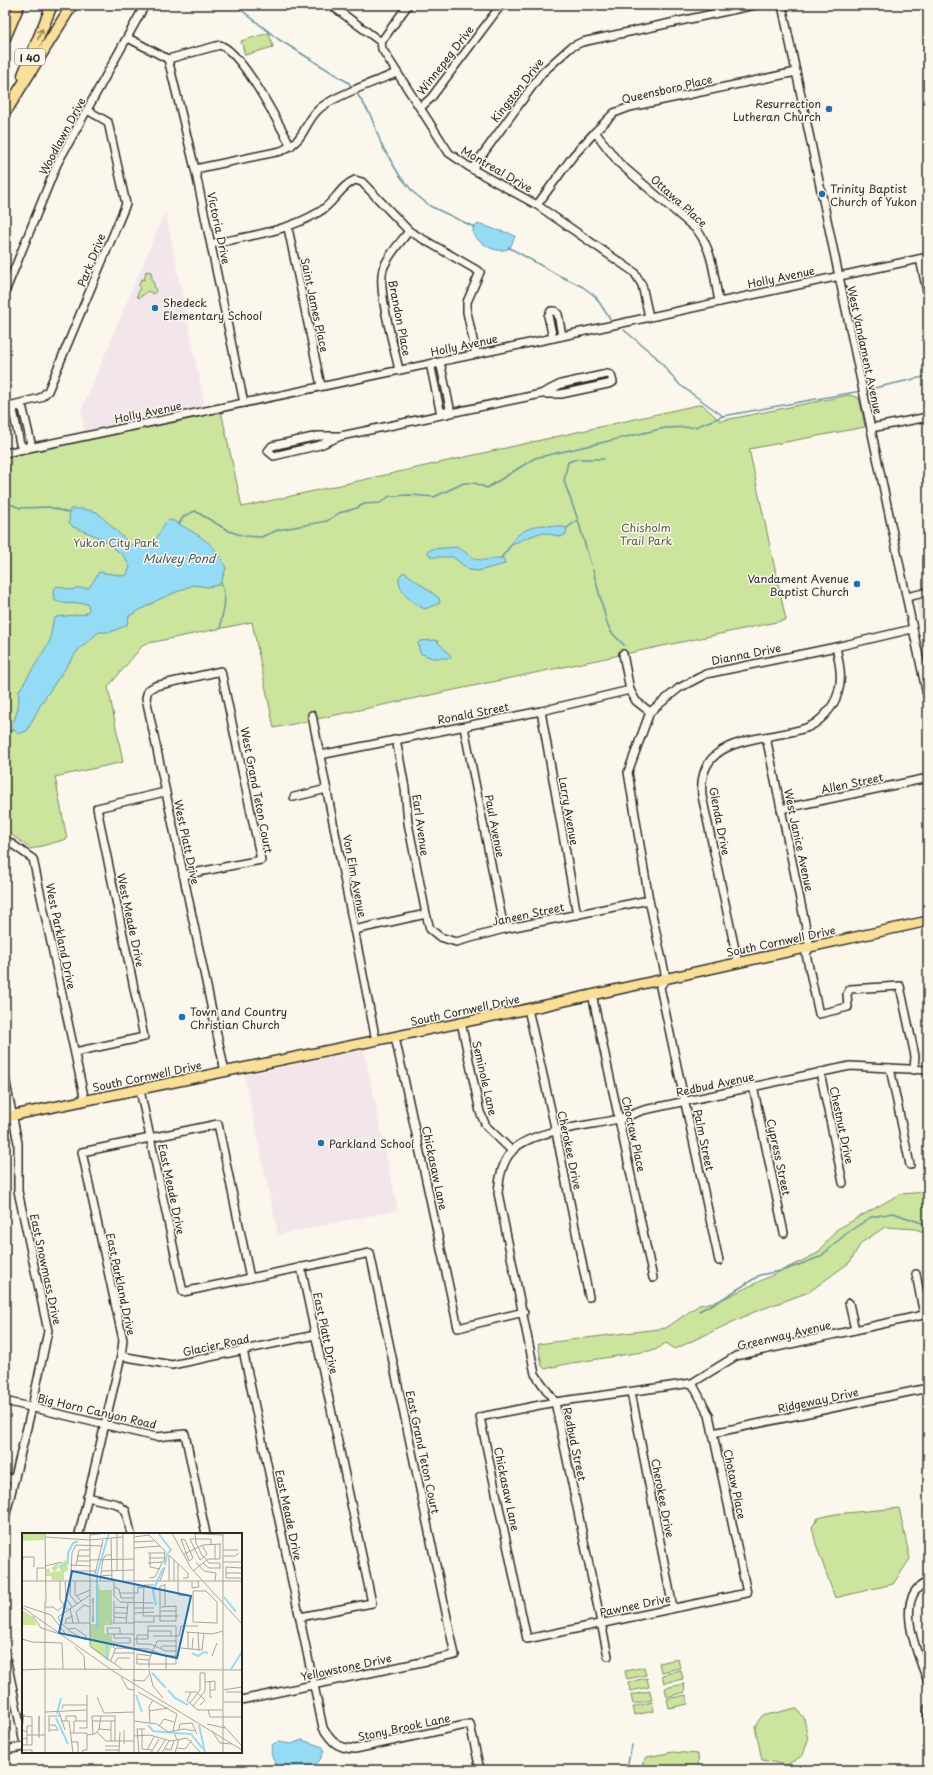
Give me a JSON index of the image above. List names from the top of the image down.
{
  "streets": {
    "highway": ["I 40"],
    "main road": ["South Cornwell Drive"],
    "street": [
      "Winnepeg Drive",
      "Queensboro Place",
      "Kingston Drive",
      "Woodlawn Drive",
      "Montreal Drive",
      "Ottawa Place",
      "Victoria Drive",
      "Park Drive",
      "Holly Avenue",
      "Saint James Place",
      "Brandon Place",
      "West Vandament Avenue",
      "Dianna Drive",
      "Ronald Street",
      "Allen Street",
      "West Grand Teton Court",
      "Larry Avenue",
      "Glenda Drive",
      "Earl Avenue",
      "Paul Avenue",
      "West Janice Avenue",
      "West Platt Drive",
      "Von Elm Avenue",
      "Janeen Street",
      "West Meade Drive",
      "West Parkland Drive",
      "Seminole Lane",
      "Redbud Avenue",
      "Chestnut Drive",
      "Choctaw Place",
      "Palm Street",
      "Cherokee Drive",
      "Cypress Street",
      "Chickasaw Lane",
      "East Meade Drive",
      "East Snowmass Drive",
      "East Parkland Drive",
      "East Platt Drive",
      "Greenway Avenue",
      "Glacier Road",
      "Ridgeway Drive",
      "Big Horn Canyon Road",
      "Redbud Street",
      "East Grand Teton Court",
      "Chotaw Place",
      "Pawnee Drive",
      "Yellowstone Drive",
      "Stony Brook Lane"
    ]
  },
  "crossings": [
    ["Winnepeg Drive", "Montreal Drive"],
    ["Queensboro Place", "Montreal Drive"],
    ["Queensboro Place", "Ottawa Place"],
    ["Queensboro Place", "West Vandament Avenue"],
    ["Kingston Drive", "Montreal Drive"],
    ["Woodlawn Drive", "Park Drive"],
    ["Montreal Drive", "Holly Avenue"],
    ["Ottawa Place", "Holly Avenue"],
    ["Victoria Drive", "Holly Avenue"],
    ["Holly Avenue", "Saint James Place"],
    ["Holly Avenue", "Brandon Place"],
    ["Holly Avenue", "West Vandament Avenue"],
    ["West Vandament Avenue", "Dianna Drive"],
    ["Dianna Drive", "Glenda Drive"],
    ["Ronald Street", "Larry Avenue"],
    ["Ronald Street", "Earl Avenue"],
    ["Ronald Street", "Paul Avenue"],
    ["Ronald Street", "Von Elm Avenue"],
    ["Allen Street", "West Janice Avenue"],
    ["West Grand Teton Court", "West Platt Drive"],
    ["Larry Avenue", "Janeen Street"],
    ["Glenda Drive", "West Janice Avenue"],
    ["Glenda Drive", "South Cornwell Drive"],
    ["Earl Avenue", "Janeen Street"],
    ["Paul Avenue", "Janeen Street"],
    ["West Janice Avenue", "South Cornwell Drive"],
    ["West Janice Avenue", "Redbud Avenue"],
    ["West Platt Drive", "West Meade Drive"],
    ["West Platt Drive", "South Cornwell Drive"],
    ["Von Elm Avenue", "South Cornwell Drive"],
    ["West Meade Drive", "West Parkland Drive"],
    ["South Cornwell Drive", "Seminole Lane"],
    ["South Cornwell Drive", "Choctaw Place"],
    ["South Cornwell Drive", "Palm Street"],
    ["South Cornwell Drive", "Cherokee Drive"],
    ["South Cornwell Drive", "Chickasaw Lane"],
    ["South Cornwell Drive", "East Meade Drive"],
    ["South Cornwell Drive", "East Snowmass Drive"],
    ["Seminole Lane", "Redbud Avenue"],
    ["Seminole Lane", "Redbud Street"],
    ["Redbud Avenue", "Chestnut Drive"],
    ["Redbud Avenue", "Choctaw Place"],
    ["Redbud Avenue", "Palm Street"],
    ["Redbud Avenue", "Cherokee Drive"],
    ["Redbud Avenue", "Cypress Street"],
    ["Redbud Avenue", "Redbud Street"],
    ["Cherokee Drive", "Greenway Avenue"],
    ["Cherokee Drive", "Pawnee Drive"],
    ["Chickasaw Lane", "Greenway Avenue"],
    ["Chickasaw Lane", "Redbud Street"],
    ["Chickasaw Lane", "Pawnee Drive"],
    ["East Meade Drive", "East Parkland Drive"],
    ["East Meade Drive", "East Platt Drive"],
    ["East Meade Drive", "Glacier Road"],
    ["East Meade Drive", "Yellowstone Drive"],
    ["East Meade Drive", "Stony Brook Lane"],
    ["East Snowmass Drive", "Big Horn Canyon Road"],
    ["East Parkland Drive", "Glacier Road"],
    ["East Parkland Drive", "Big Horn Canyon Road"],
    ["East Platt Drive", "Glacier Road"],
    ["East Platt Drive", "East Grand Teton Court"],
    ["Greenway Avenue", "Redbud Street"],
    ["Greenway Avenue", "Chotaw Place"],
    ["Ridgeway Drive", "Chotaw Place"],
    ["Redbud Street", "Pawnee Drive"],
    ["East Grand Teton Court", "Yellowstone Drive"],
    ["Chotaw Place", "Pawnee Drive"],
    ["Yellowstone Drive", "Stony Brook Lane"]
  ],
  "water": ["Mulvey Pond"],
  "parks": ["Chisholm Trail Park", "Yukon City Park"],
  "places": [
    "Resurrection Lutheran Church",
    "Trinity Baptist Church of Yukon",
    "Shedeck Elementary School",
    "Vandament Avenue Baptist Church",
    "Town and Country Christian Church",
    "Parkland School"
  ]
}
